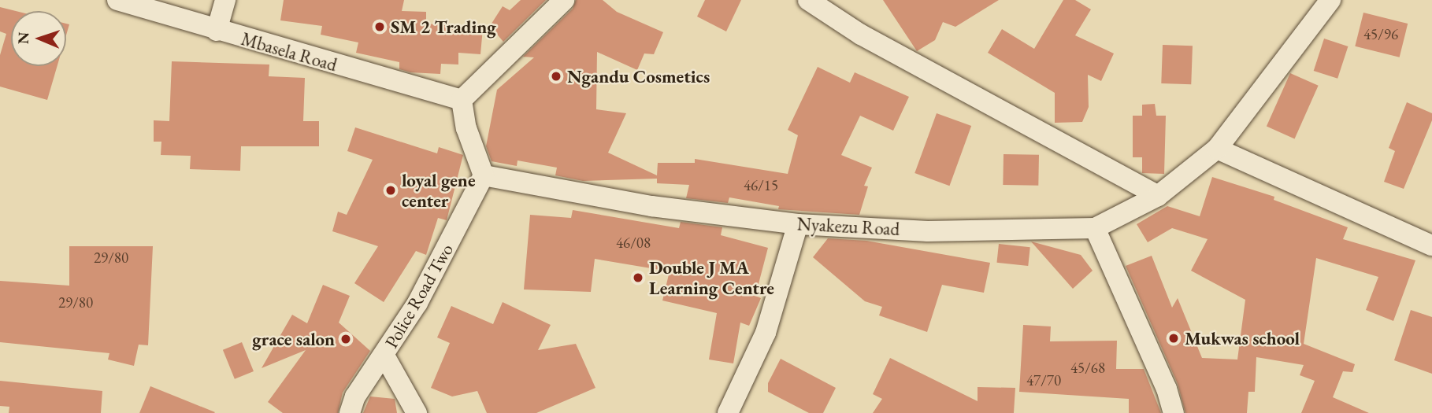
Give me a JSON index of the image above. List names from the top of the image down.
{
  "streets": {
    "street": ["Mbasela Road", "Nyakezu Road", "Police Road Two"]
  },
  "crossings": [
    ["Nyakezu Road", "Police Road Two"]
  ],
  "places": [
    "SM 2 Trading",
    "Ngandu Cosmetics",
    "loyal gene center",
    "Double J MA Learning Centre",
    "Mukwas school",
    "grace salon"
  ],
  "house_numbers": [
    "45/96",
    "46/15",
    "46/08",
    "29/80",
    "29/80",
    "45/68",
    "47/70"
  ],
  "north": "left"
}
